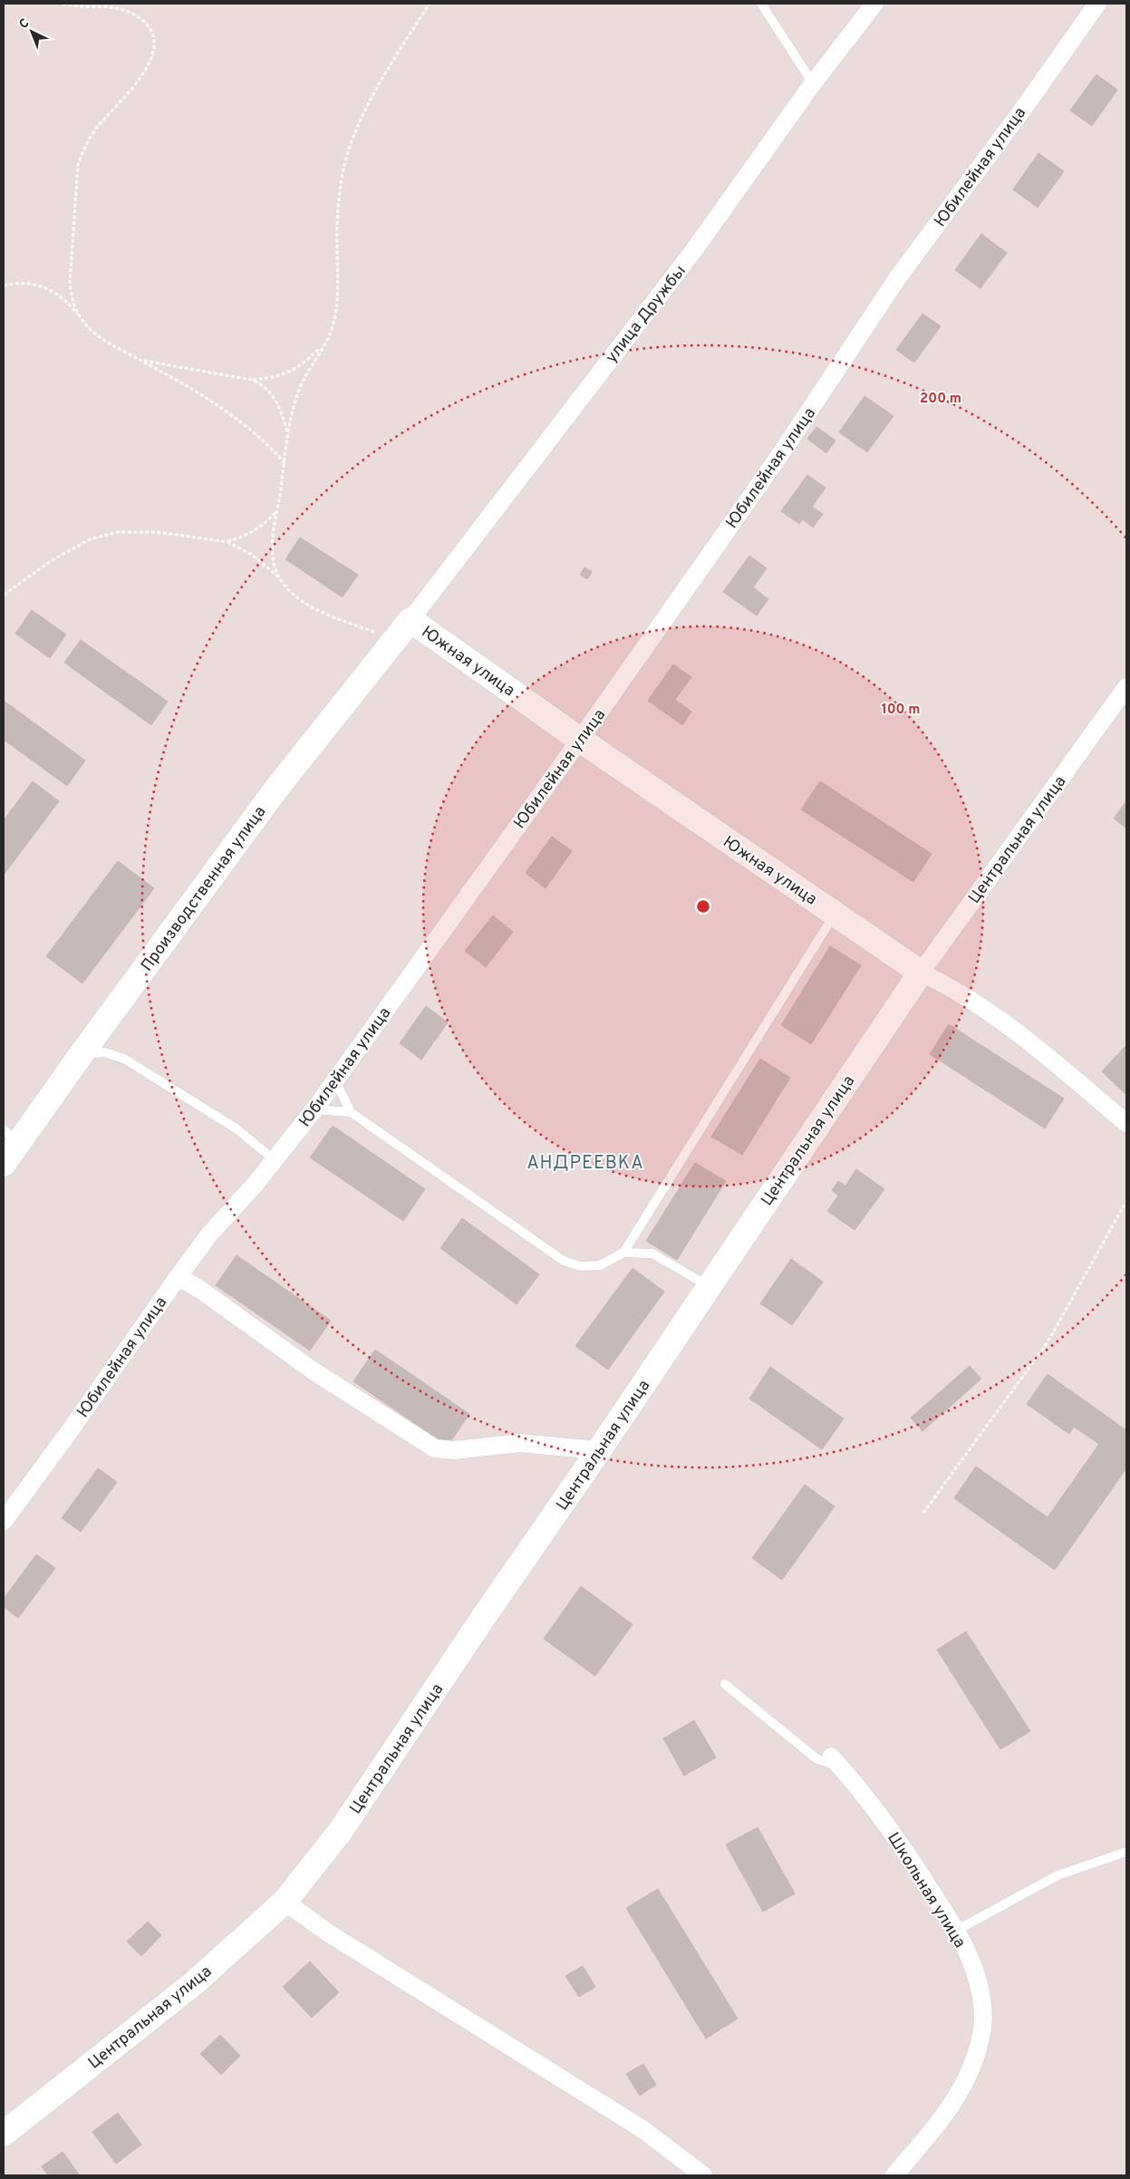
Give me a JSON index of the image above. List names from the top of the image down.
{
  "streets": {
    "street": [
      "Юбилейная улица",
      "улица Дружбы",
      "Южная улица",
      "Центральная улица",
      "Производственная улица",
      "Школьная улица"
    ]
  },
  "crossings": [
    ["Юбилейная улица", "Южная улица"],
    ["улица Дружбы", "Южная улица"],
    ["улица Дружбы", "Производственная улица"],
    ["Южная улица", "Центральная улица"],
    ["Южная улица", "Производственная улица"]
  ],
  "districts": ["АНДРЕЕВКА"],
  "north": "top left",
  "rings": ["200 m", "100 m"]
}
